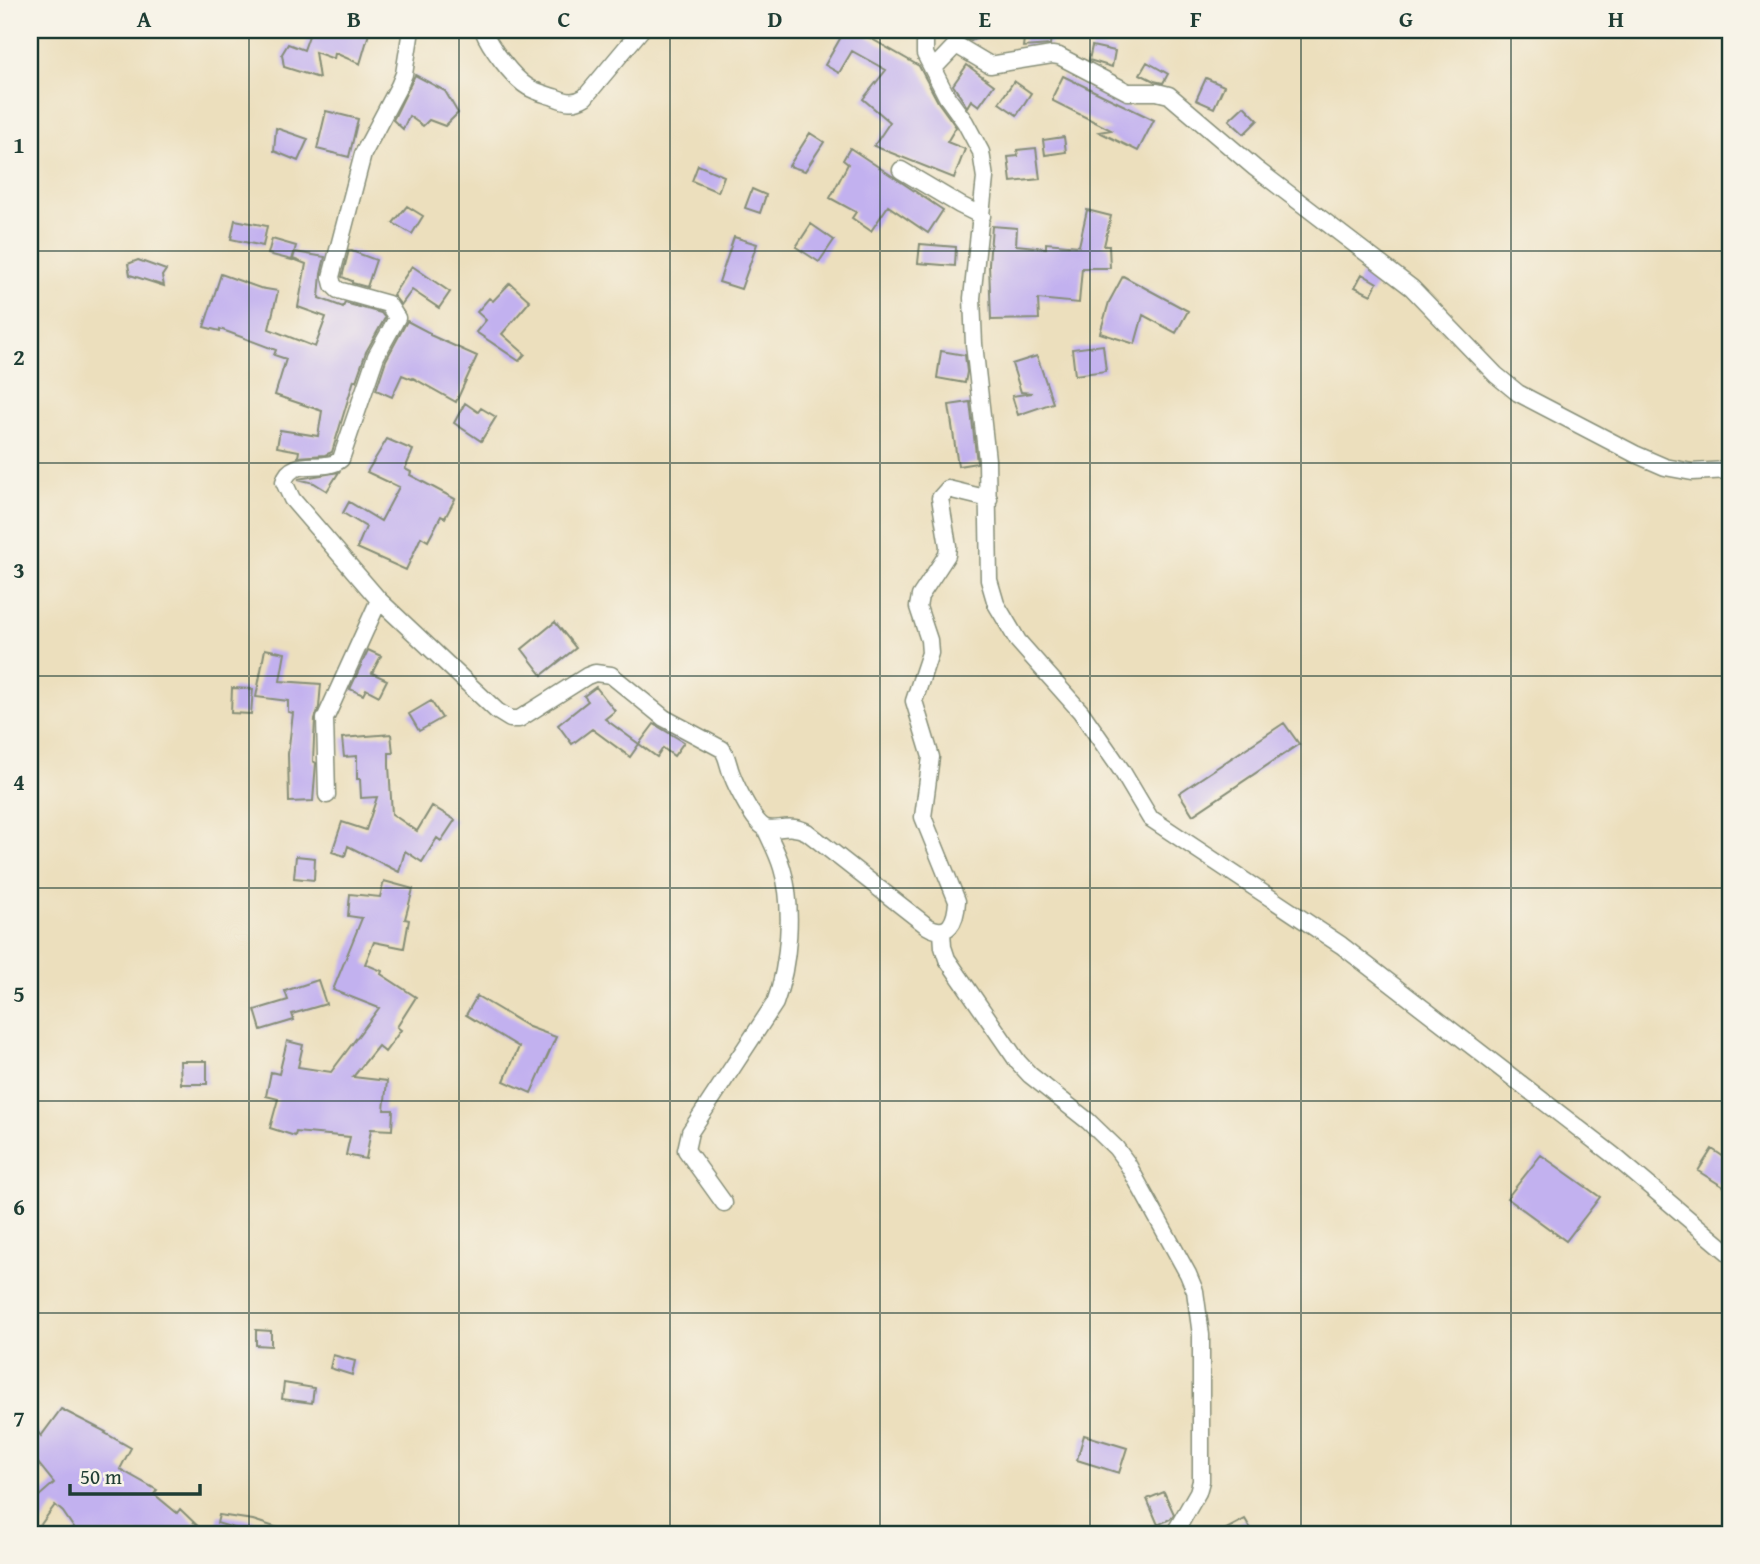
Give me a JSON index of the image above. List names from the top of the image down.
{
  "scale_bar": "50 m",
  "grid": {
    "columns": [
      "A",
      "B",
      "C",
      "D",
      "E",
      "F",
      "G",
      "H"
    ],
    "rows": [
      "1",
      "2",
      "3",
      "4",
      "5",
      "6",
      "7"
    ]
  }
}
